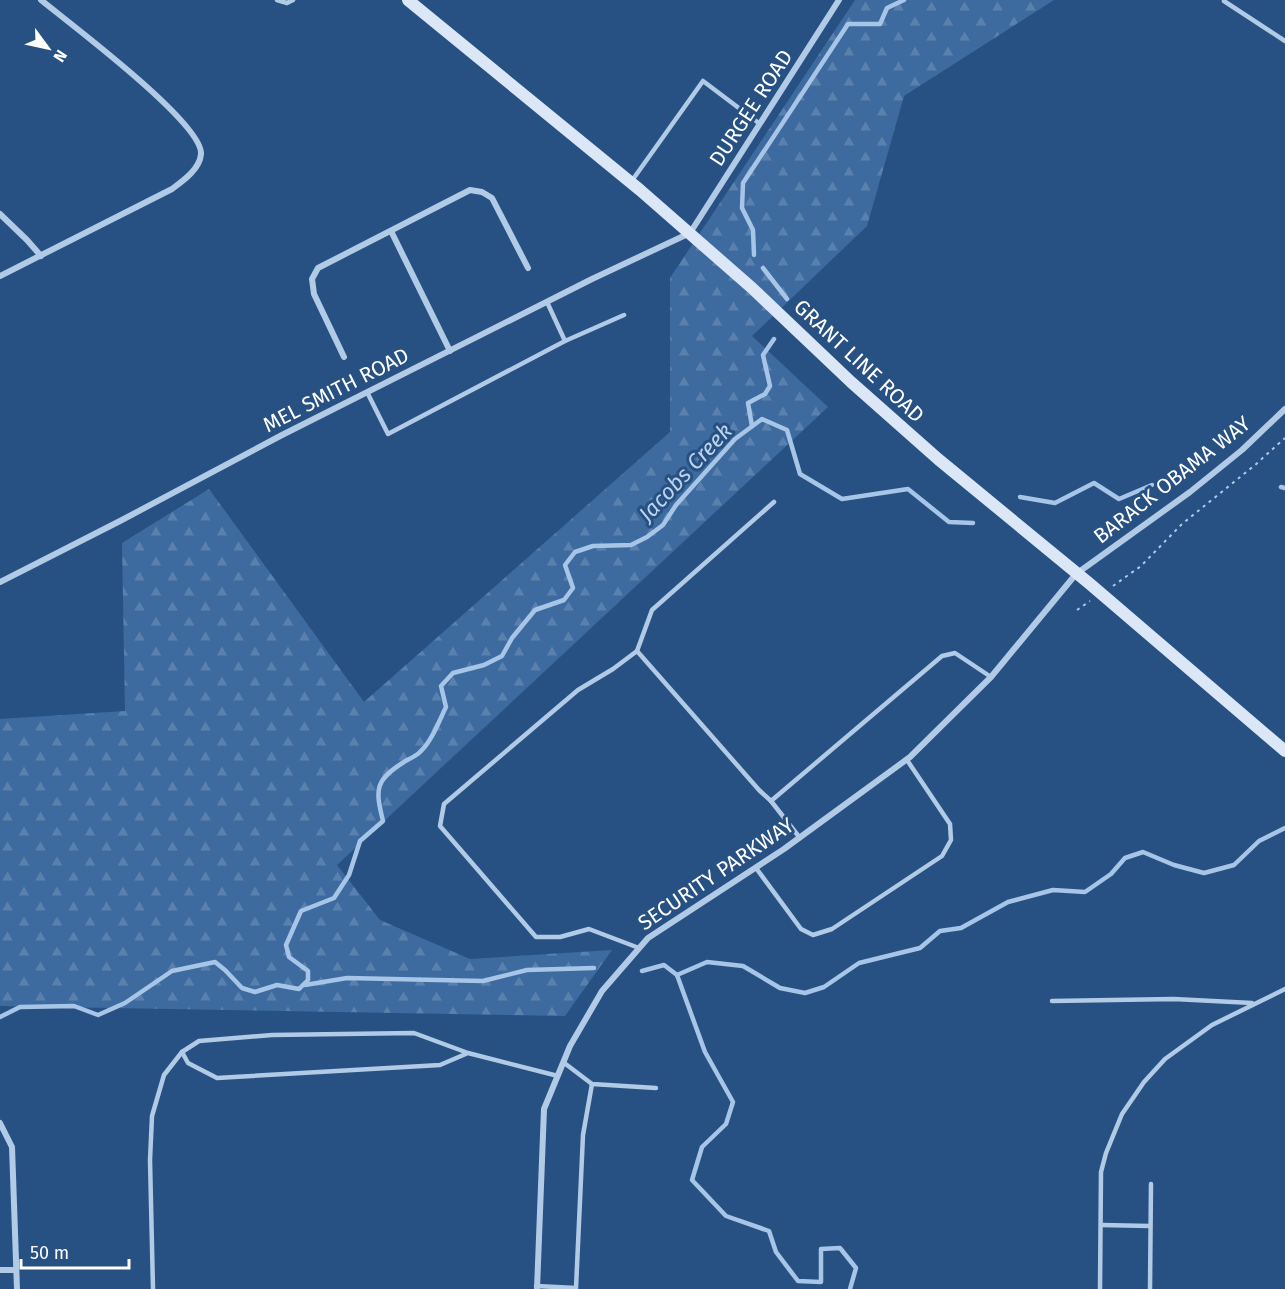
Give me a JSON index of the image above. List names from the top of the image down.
{
  "streets": {
    "main road": ["GRANT LINE ROAD"],
    "street": [
      "DURGEE ROAD",
      "MEL SMITH ROAD",
      "BARACK OBAMA WAY",
      "SECURITY PARKWAY"
    ]
  },
  "crossings": [
    ["DURGEE ROAD", "GRANT LINE ROAD"],
    ["DURGEE ROAD", "MEL SMITH ROAD"],
    ["GRANT LINE ROAD", "MEL SMITH ROAD"],
    ["GRANT LINE ROAD", "BARACK OBAMA WAY"],
    ["GRANT LINE ROAD", "SECURITY PARKWAY"],
    ["BARACK OBAMA WAY", "SECURITY PARKWAY"]
  ],
  "water": ["Jacobs Creek"],
  "scale_bar": "50 m",
  "north": "bottom right"
}
